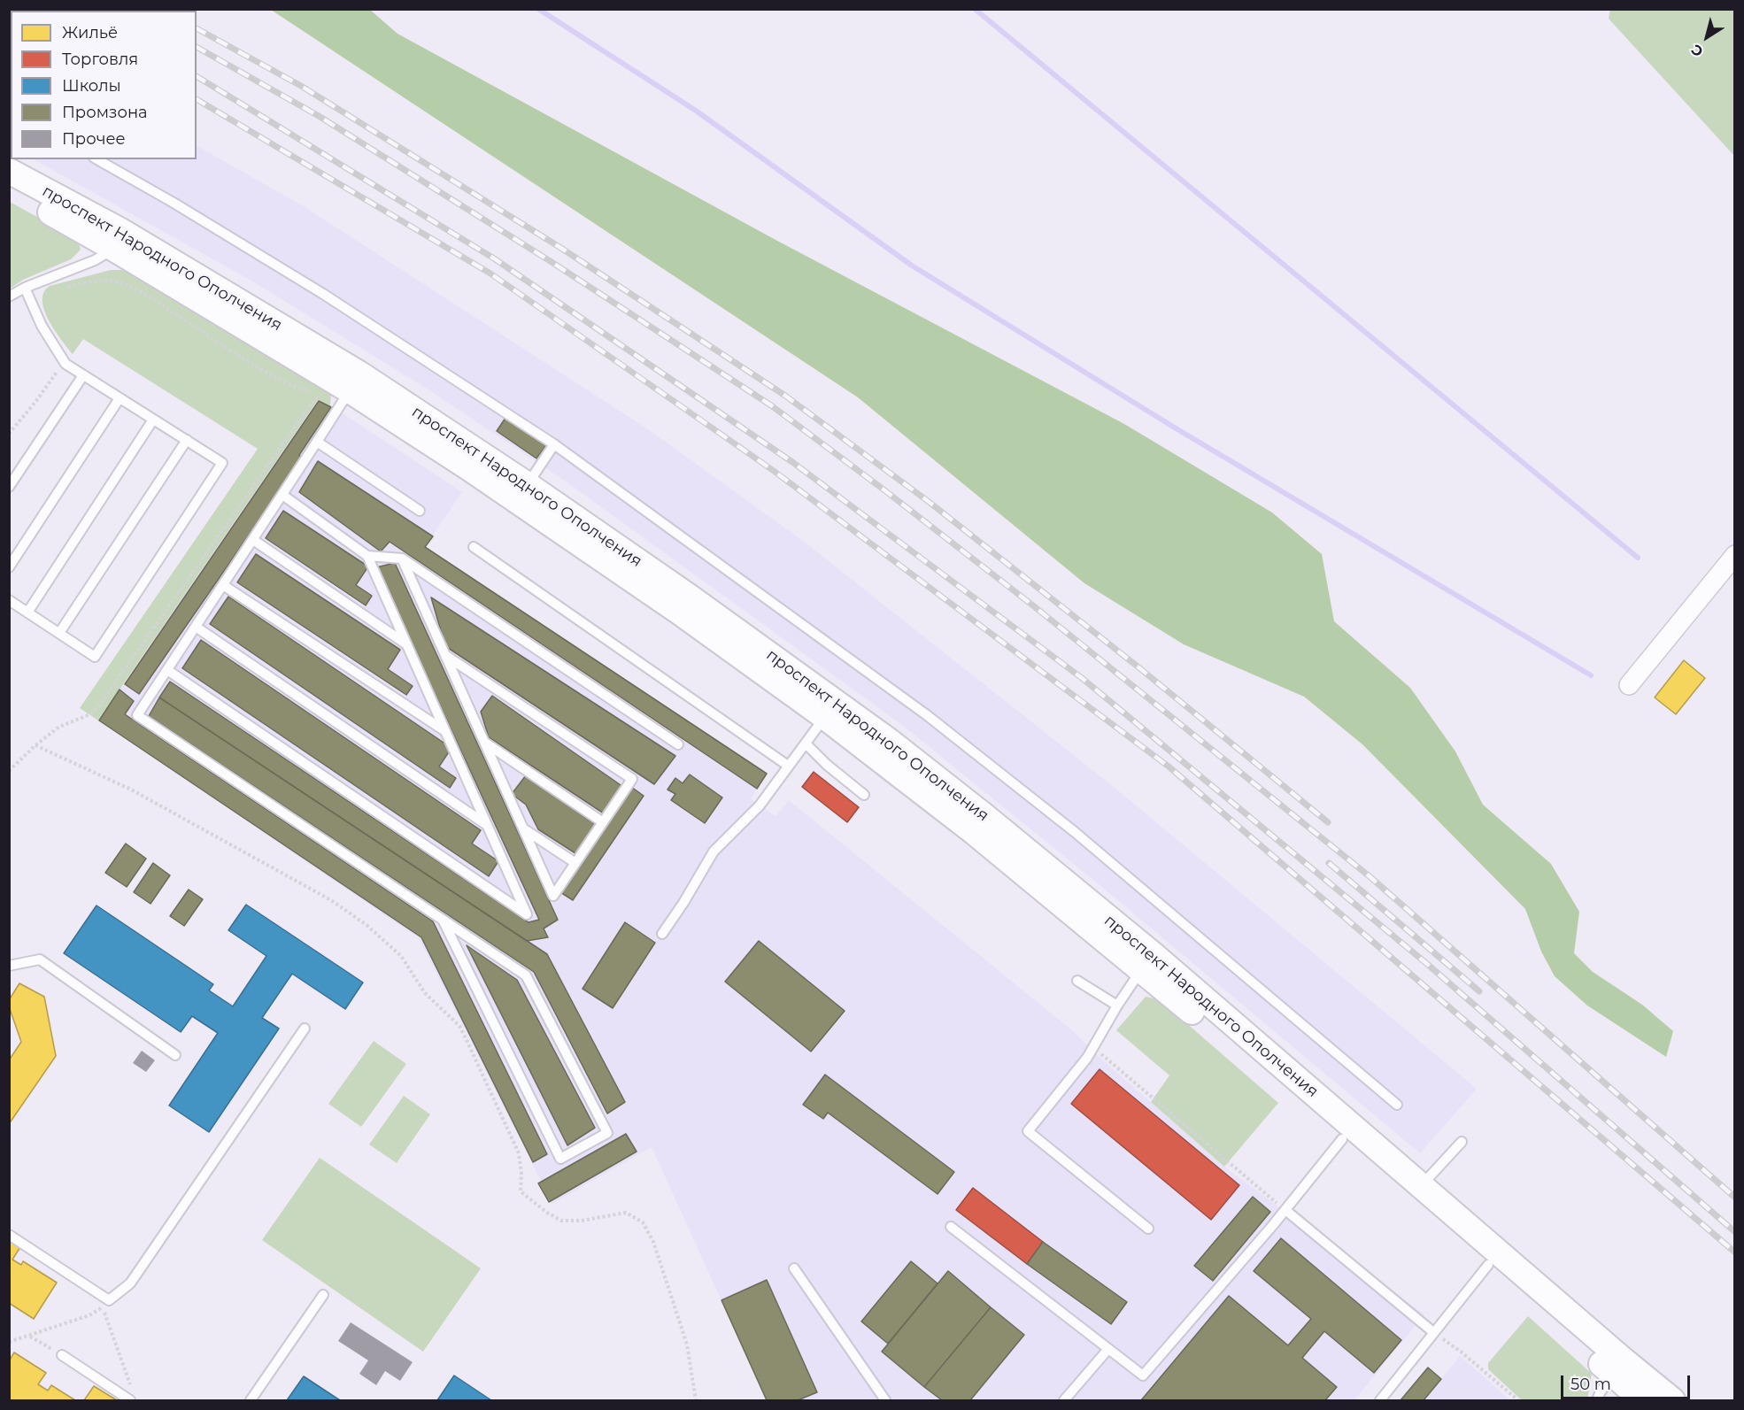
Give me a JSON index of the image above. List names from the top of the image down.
{
  "streets": {
    "main road": ["проспект Народного Ополчения"]
  },
  "legend": [
    "Жильё",
    "Торговля",
    "Школы",
    "Промзона",
    "Прочее"
  ],
  "scale_bar": "50 m",
  "north": "bottom left"
}
